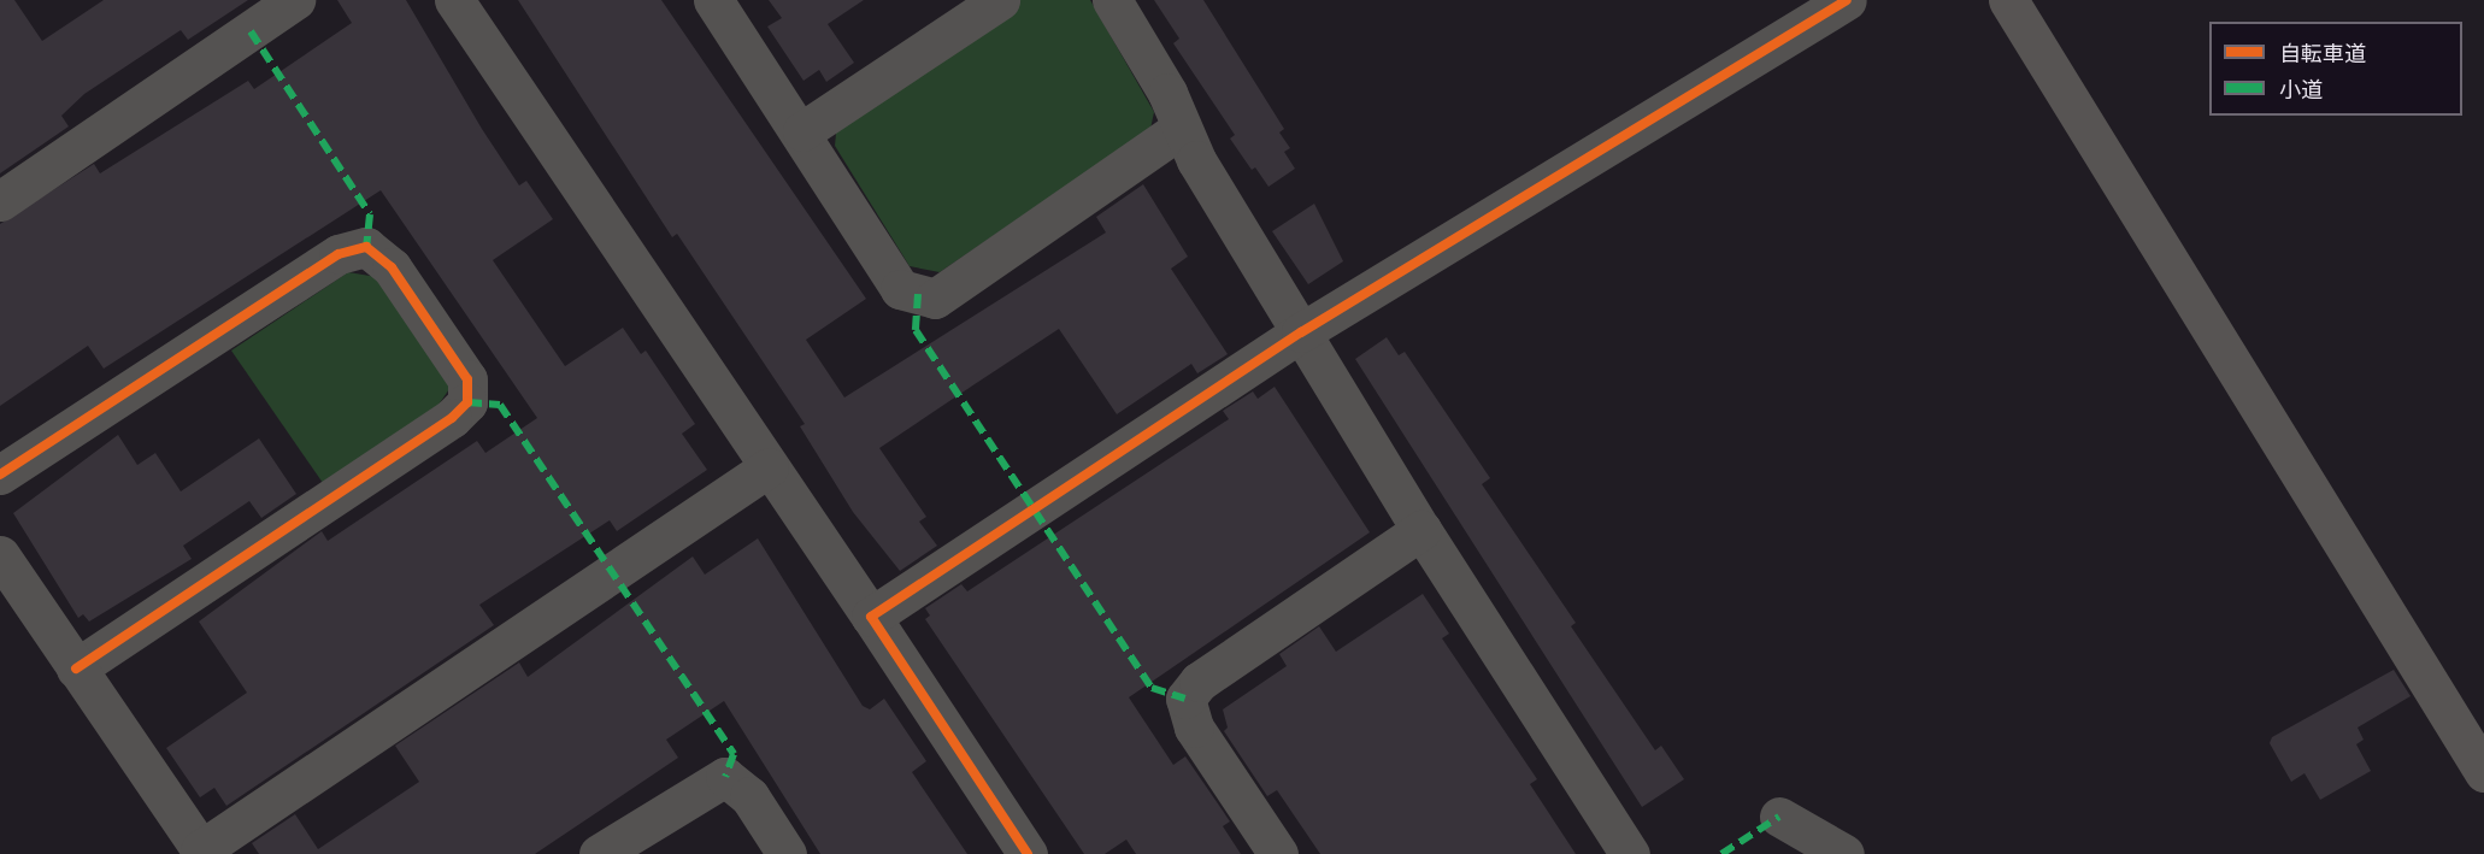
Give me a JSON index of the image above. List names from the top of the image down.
{
  "legend": ["自転車道", "小道"]
}
